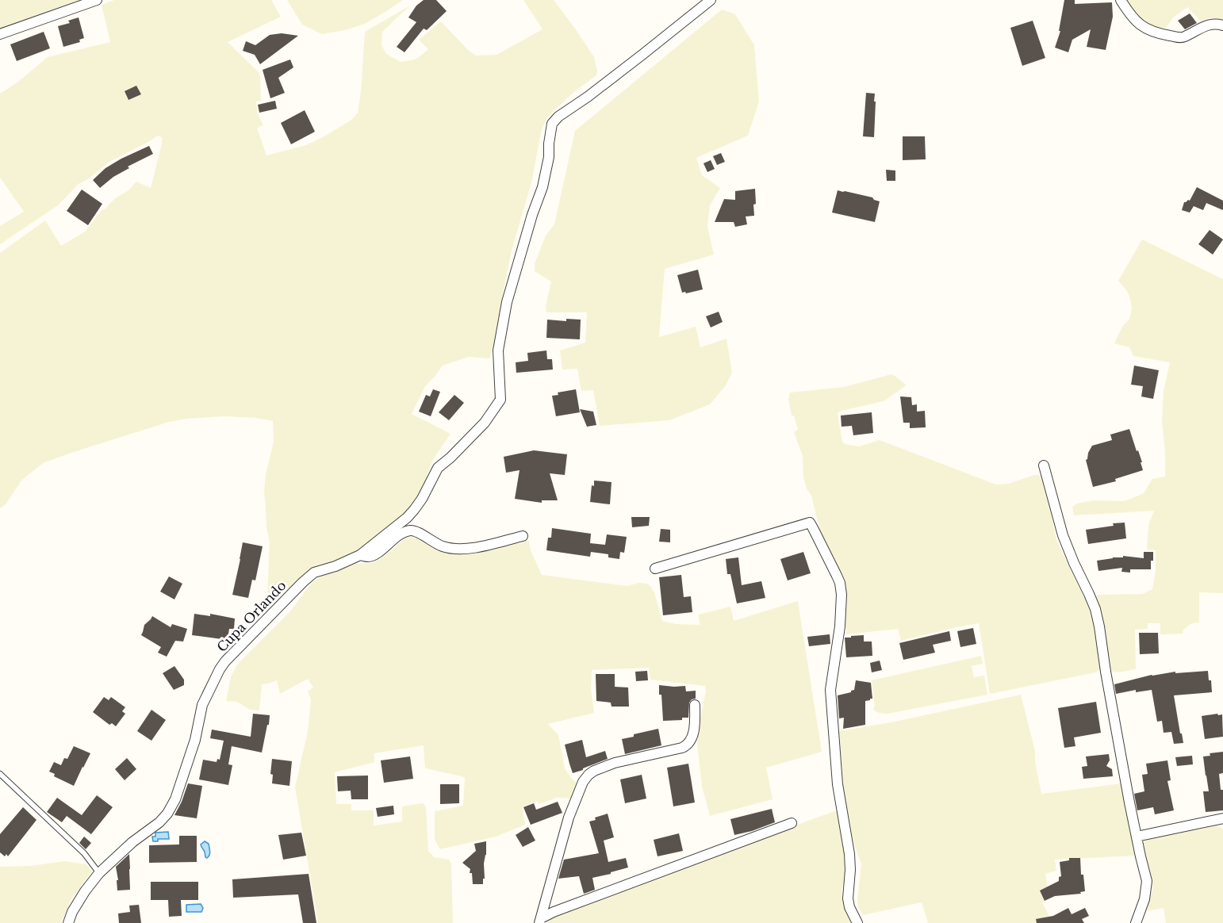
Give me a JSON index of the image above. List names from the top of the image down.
{
  "streets": {
    "street": ["Cupa Orlando"]
  }
}
